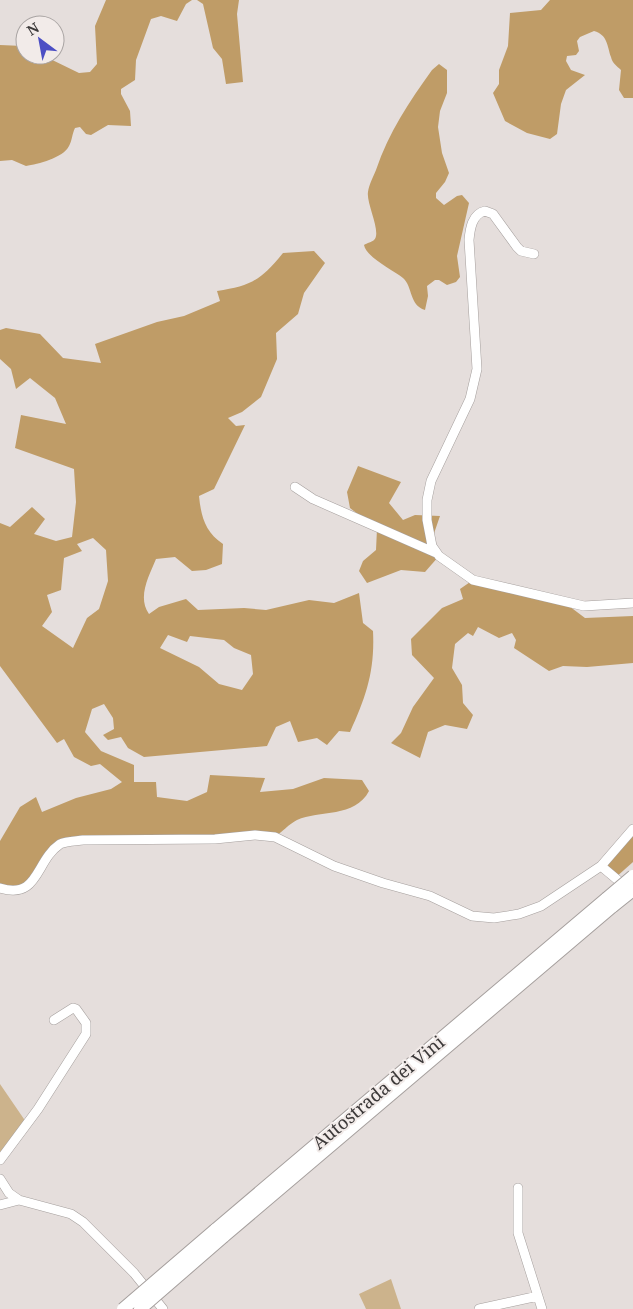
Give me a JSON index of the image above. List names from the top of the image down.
{
  "streets": {
    "highway": ["Autostrada dei Vini"]
  },
  "north": "top left"
}
